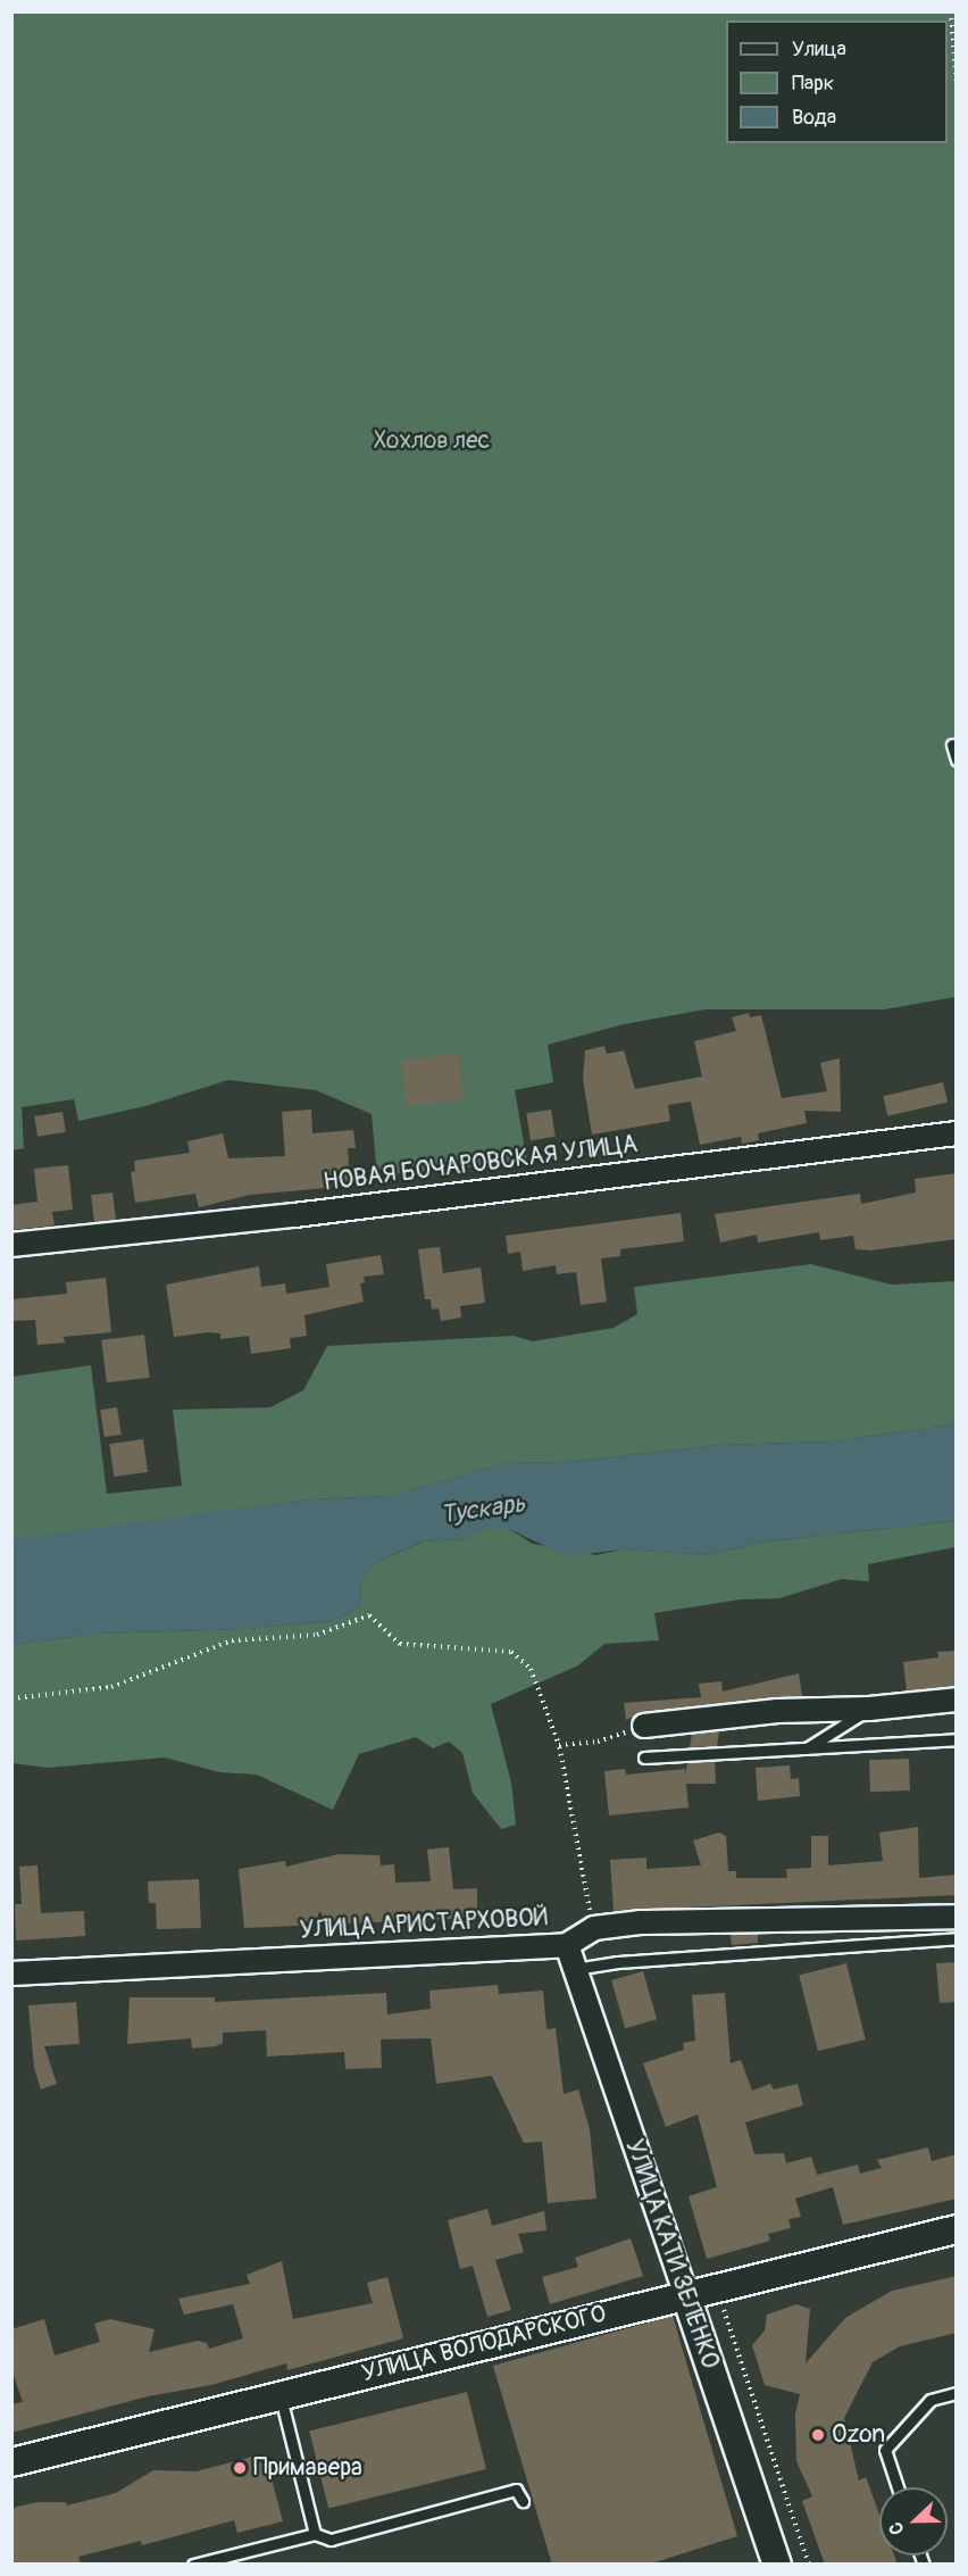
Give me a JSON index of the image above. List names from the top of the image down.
{
  "streets": {
    "street": [
      "НОВАЯ БОЧАРОВСКАЯ УЛИЦА",
      "УЛИЦА АРИСТАРХОВОЙ",
      "УЛИЦА КАТИ ЗЕЛЕНКО",
      "УЛИЦА ВОЛОДАРСКОГО"
    ]
  },
  "crossings": [
    ["УЛИЦА АРИСТАРХОВОЙ", "УЛИЦА КАТИ ЗЕЛЕНКО"],
    ["УЛИЦА КАТИ ЗЕЛЕНКО", "УЛИЦА ВОЛОДАРСКОГО"]
  ],
  "water": ["Тускарь"],
  "parks": ["Хохлов лес"],
  "places": ["Ozon", "Примавера"],
  "legend": ["Улица", "Парк", "Вода"],
  "north": "left"
}
